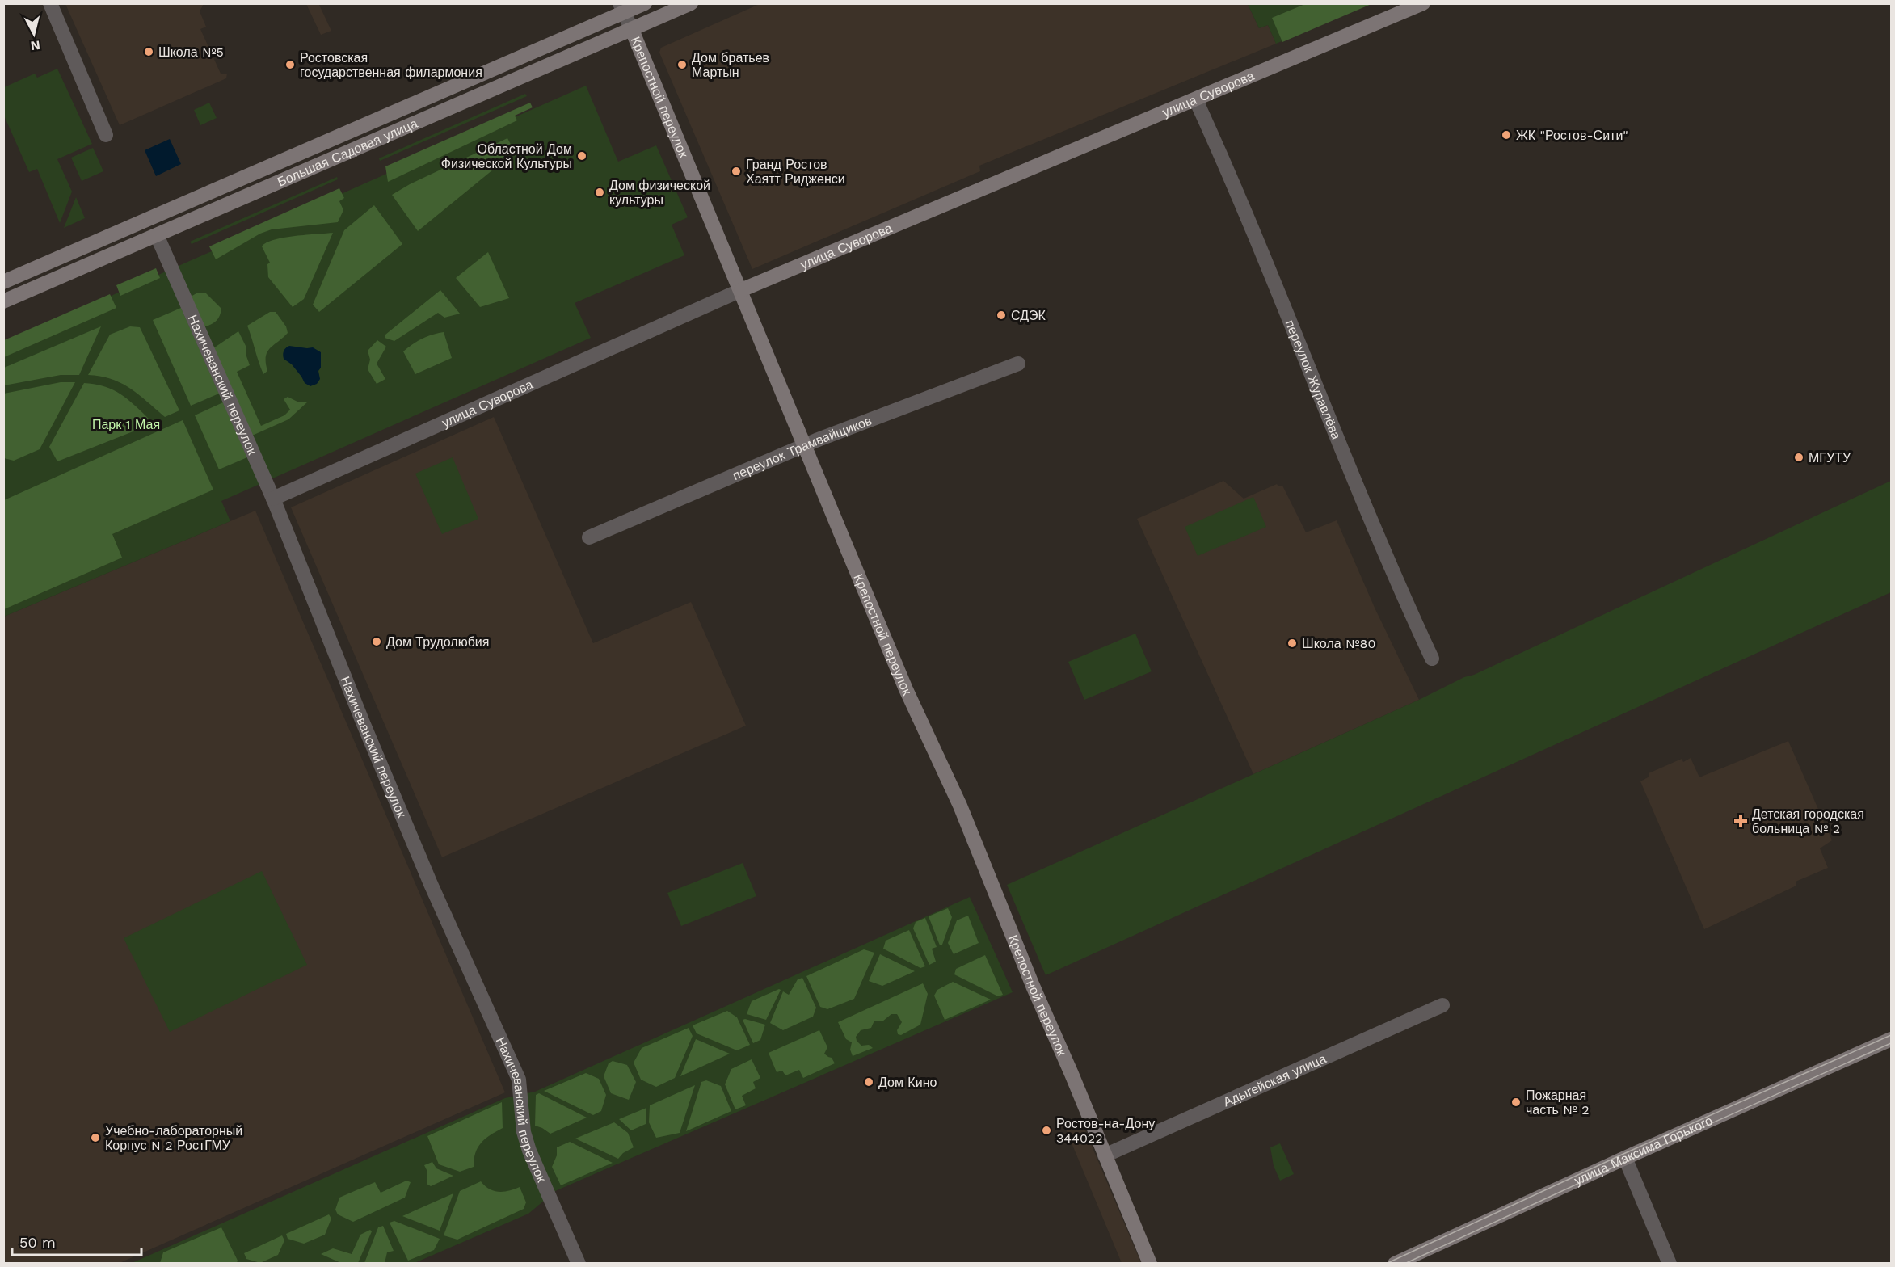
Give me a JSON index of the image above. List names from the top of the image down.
{
  "streets": {
    "street": [
      "улица Суворова",
      "Крепостной переулок",
      "Большая Садовая улица",
      "переулок Журавлёва",
      "Нахичеванский переулок",
      "переулок Трамвайщиков",
      "Адыгейская улица",
      "улица Максима Горького"
    ]
  },
  "crossings": [
    ["улица Суворова", "Крепостной переулок"],
    ["улица Суворова", "переулок Журавлёва"],
    ["улица Суворова", "Нахичеванский переулок"],
    ["Крепостной переулок", "Большая Садовая улица"],
    ["Крепостной переулок", "переулок Трамвайщиков"],
    ["Крепостной переулок", "Адыгейская улица"],
    ["Большая Садовая улица", "Нахичеванский переулок"]
  ],
  "parks": ["Парк 1 Мая"],
  "places": {
    "other": [
      "Школа №5",
      "Ростовская государственная филармония",
      "Дом братьев Мартын",
      "ЖК \"Ростов-Сити\"",
      "Областной Дом Физической Культуры",
      "Гранд Ростов Хаятт Ридженси",
      "Дом физической культуры",
      "СДЭК",
      "МГУТУ",
      "Дом Трудолюбия",
      "Школа №80",
      "Дом Кино",
      "Пожарная часть № 2",
      "Ростов-на-Дону 344022",
      "Учебно-лабораторный Корпус N 2 РостГМУ"
    ],
    "health": ["Детская городская больница № 2"]
  },
  "scale_bar": "50 m",
  "north": "bottom"
}
